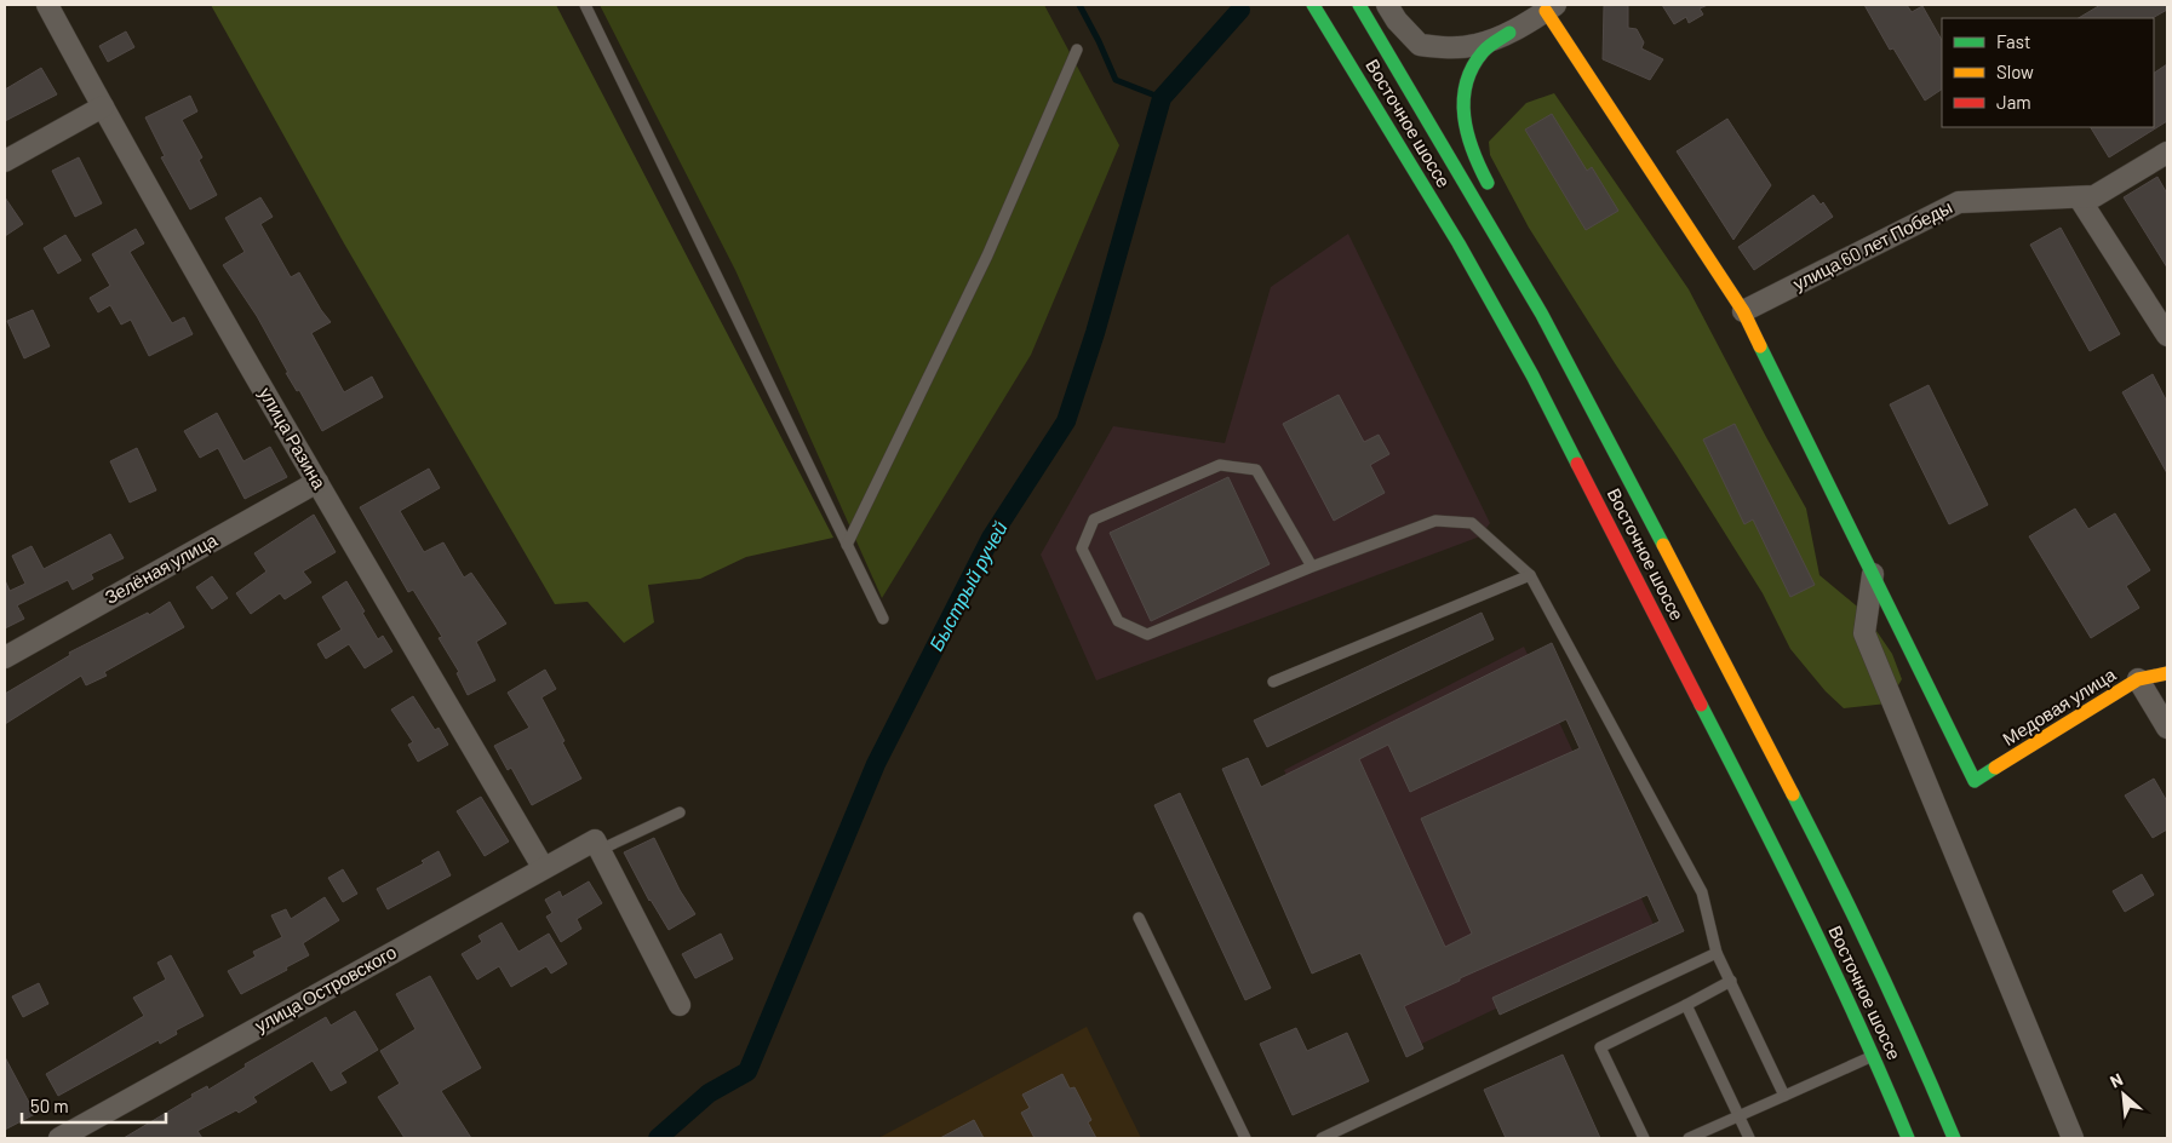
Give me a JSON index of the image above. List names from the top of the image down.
{
  "streets": {
    "main road": ["Восточное шоссе", "Медовая улица"],
    "street": [
      "улица 60 лет Победы",
      "улица Разина",
      "Зелёная улица",
      "улица Островского"
    ]
  },
  "crossings": [
    ["улица Разина", "Зелёная улица"],
    ["улица Разина", "улица Островского"]
  ],
  "water": ["Быстрый ручей"],
  "legend": ["Fast", "Slow", "Jam"],
  "scale_bar": "50 m",
  "north": "top left"
}
